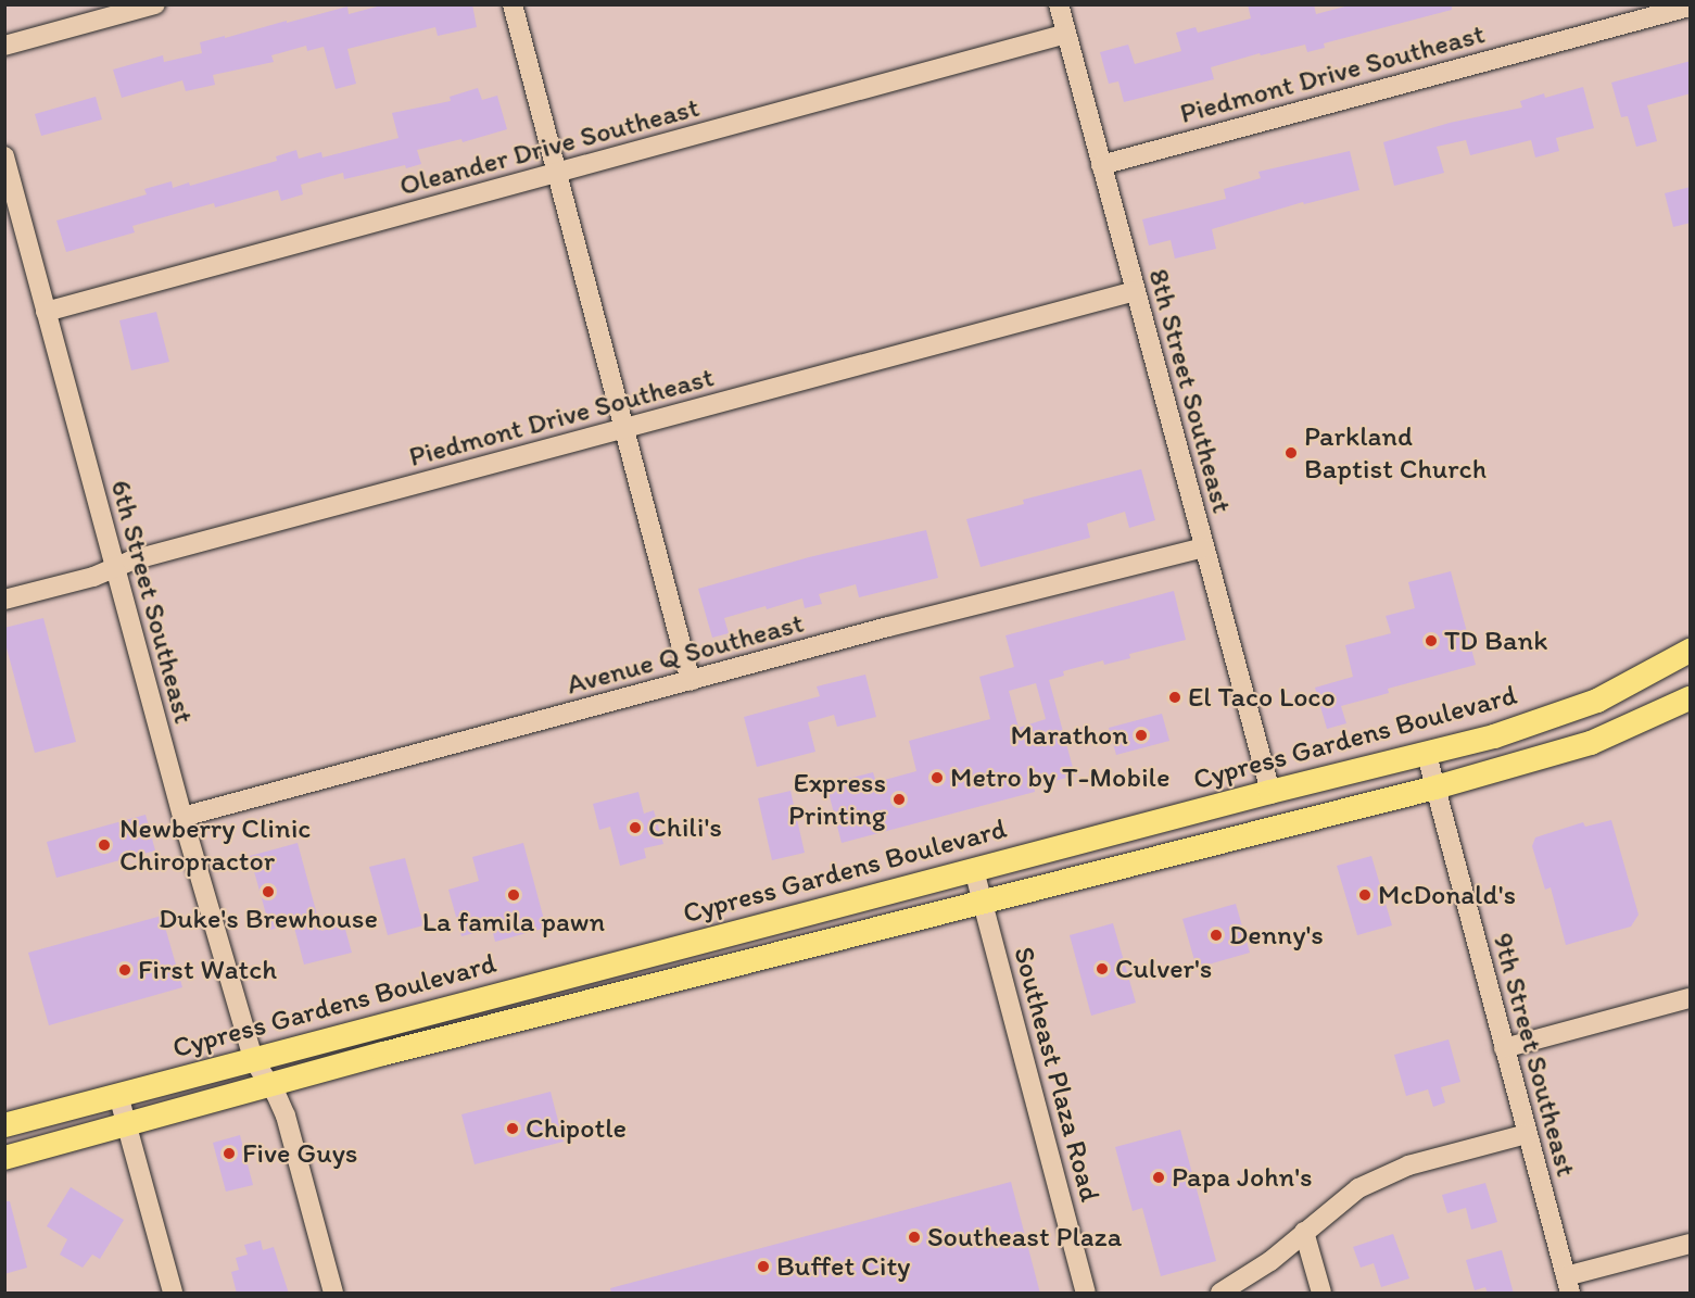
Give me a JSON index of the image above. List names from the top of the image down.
{
  "streets": {
    "main road": ["Cypress Gardens Boulevard"],
    "street": [
      "Piedmont Drive Southeast",
      "Oleander Drive Southeast",
      "8th Street Southeast",
      "6th Street Southeast",
      "Avenue Q Southeast",
      "9th Street Southeast",
      "Southeast Plaza Road"
    ]
  },
  "crossings": [
    ["Piedmont Drive Southeast", "8th Street Southeast"],
    ["Piedmont Drive Southeast", "6th Street Southeast"],
    ["Oleander Drive Southeast", "8th Street Southeast"],
    ["Oleander Drive Southeast", "6th Street Southeast"],
    ["8th Street Southeast", "Avenue Q Southeast"],
    ["8th Street Southeast", "Cypress Gardens Boulevard"],
    ["6th Street Southeast", "Avenue Q Southeast"],
    ["6th Street Southeast", "Cypress Gardens Boulevard"],
    ["Cypress Gardens Boulevard", "9th Street Southeast"],
    ["Cypress Gardens Boulevard", "Southeast Plaza Road"]
  ],
  "places": [
    "Parkland Baptist Church",
    "TD Bank",
    "El Taco Loco",
    "Marathon",
    "Metro by T-Mobile",
    "Express Printing",
    "Chili's",
    "Newberry Clinic Chiropractor",
    "Duke's Brewhouse",
    "La famila pawn",
    "McDonald's",
    "Denny's",
    "Culver's",
    "First Watch",
    "Chipotle",
    "Five Guys",
    "Papa John's",
    "Southeast Plaza",
    "Buffet City"
  ]
}
